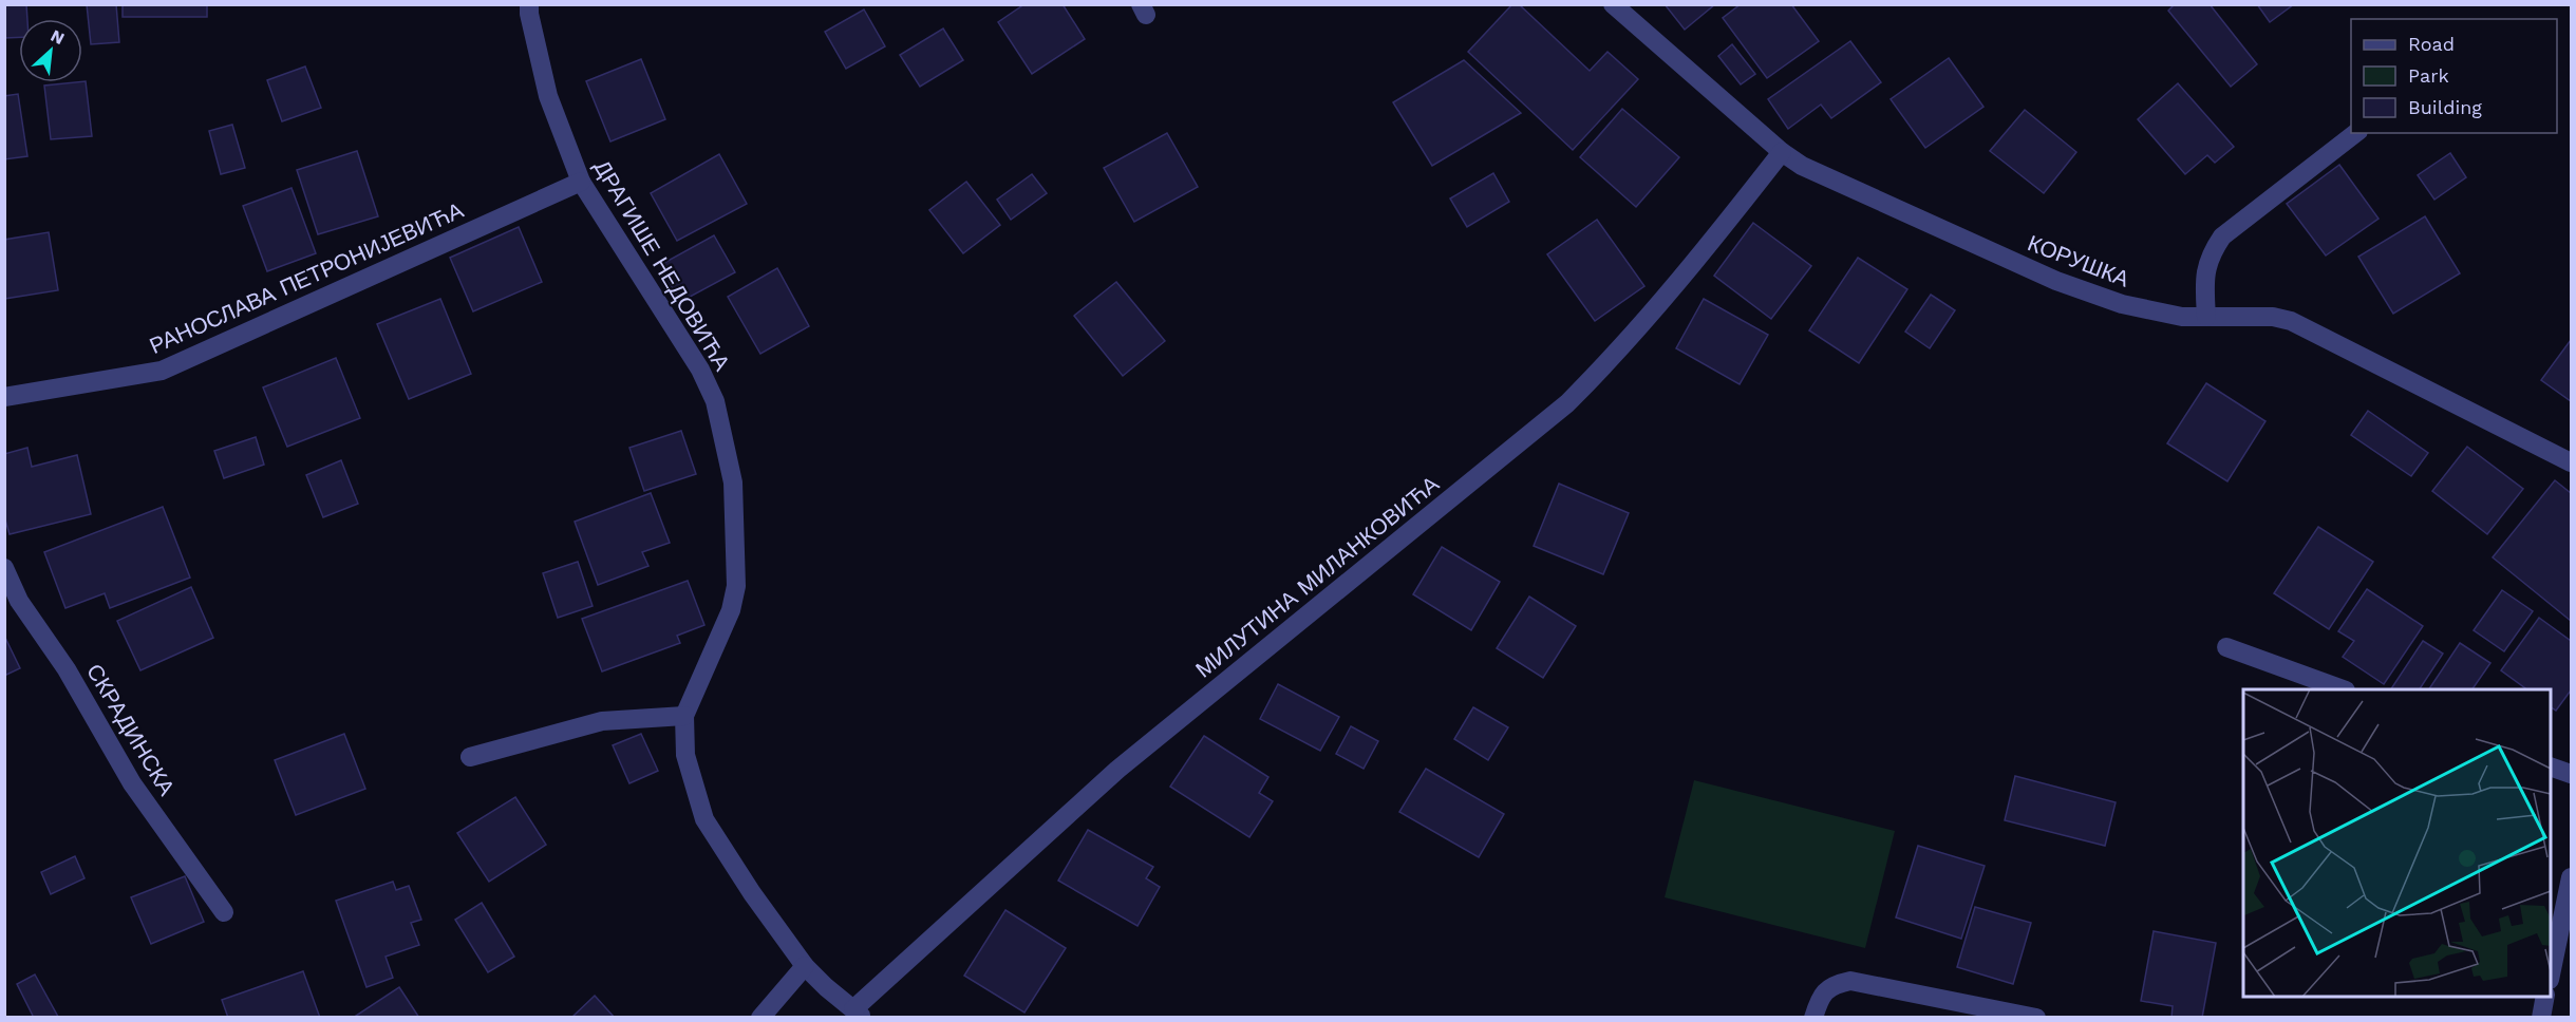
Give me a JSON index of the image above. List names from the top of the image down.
{
  "streets": {
    "street": [
      "КОРУШКА",
      "ДРАГИШЕ НЕДОВИЋА",
      "РАНОСЛАВА ПЕТРОНИЈЕВИЋА",
      "МИЛУТИНА МИЛАНКОВИЋА",
      "СКРАДИНСКА"
    ]
  },
  "crossings": [
    ["КОРУШКА", "МИЛУТИНА МИЛАНКОВИЋА"],
    ["ДРАГИШЕ НЕДОВИЋА", "РАНОСЛАВА ПЕТРОНИЈЕВИЋА"],
    ["ДРАГИШЕ НЕДОВИЋА", "МИЛУТИНА МИЛАНКОВИЋА"]
  ],
  "legend": ["Road", "Park", "Building"],
  "north": "top right"
}
